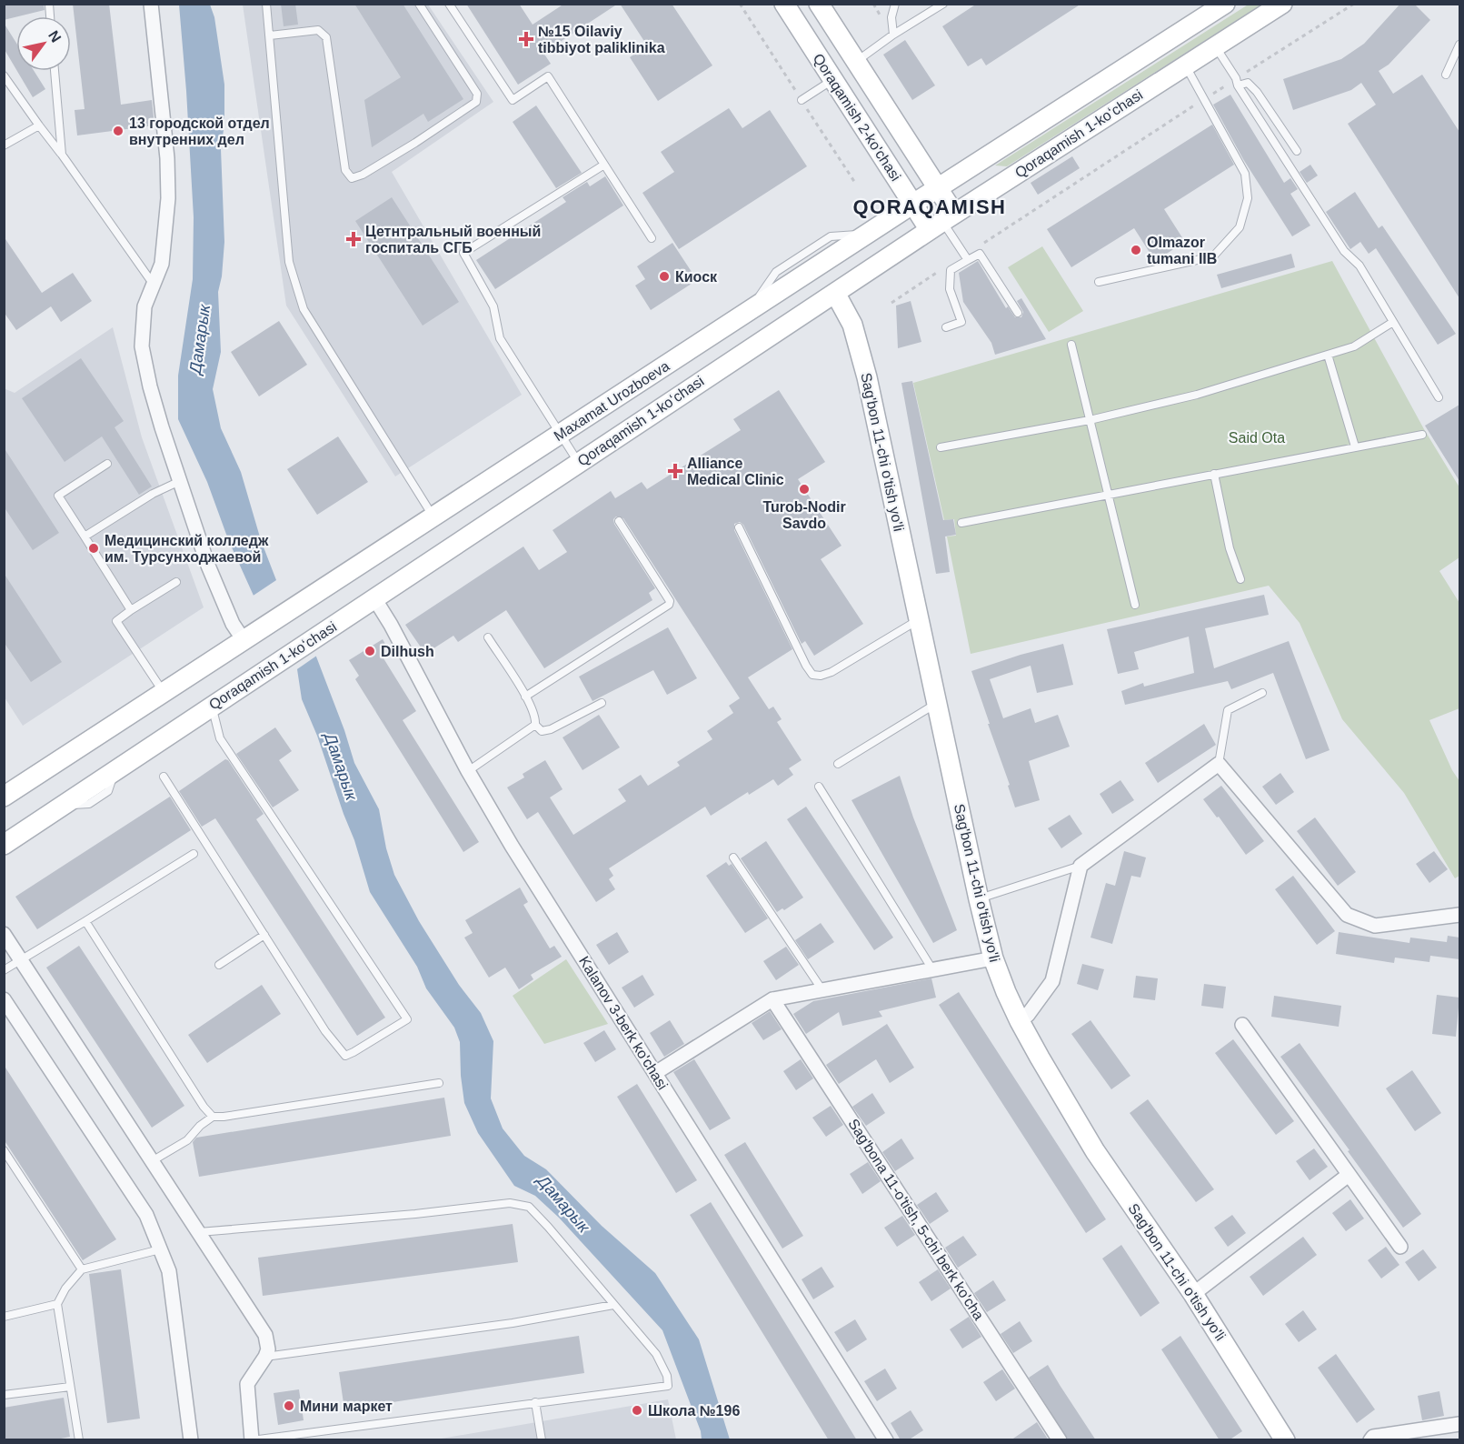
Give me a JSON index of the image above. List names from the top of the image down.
{
  "streets": {
    "main road": [
      "Qoraqamish 2-ko'chasi",
      "Qoraqamish 1-koʻchasi",
      "Maxamat Urozboeva",
      "Sag'bon 11-chi o'tish yo'li"
    ],
    "street": ["Kalanov 3-berk ko'chasi", "Sag'bona 11-o'tish, 5-chi berk ko'cha"]
  },
  "crossings": [
    ["Qoraqamish 2-ko'chasi", "Qoraqamish 1-koʻchasi"],
    ["Qoraqamish 2-ko'chasi", "Maxamat Urozboeva"],
    ["Qoraqamish 1-koʻchasi", "Maxamat Urozboeva"],
    ["Qoraqamish 1-koʻchasi", "Sag'bon 11-chi o'tish yo'li"],
    ["Qoraqamish 1-koʻchasi", "Kalanov 3-berk ko'chasi"]
  ],
  "districts": ["QORAQAMISH"],
  "water": ["Дамарык"],
  "parks": ["Said Ota"],
  "places": {
    "health": ["№15 Oilaviy tibbiyot paliklinika", "Цетнтральный военный госпиталь СГБ", "Alliance Medical Clinic"],
    "other": [
      "13 городской отдел внутренних дел",
      "Olmazor tumani IIB",
      "Киоск",
      "Turob-Nodir Savdo",
      "Медицинский колледж им. Турсунходжаевой",
      "Dilhush",
      "Мини маркет",
      "Школа №196"
    ]
  },
  "north": "top right"
}
